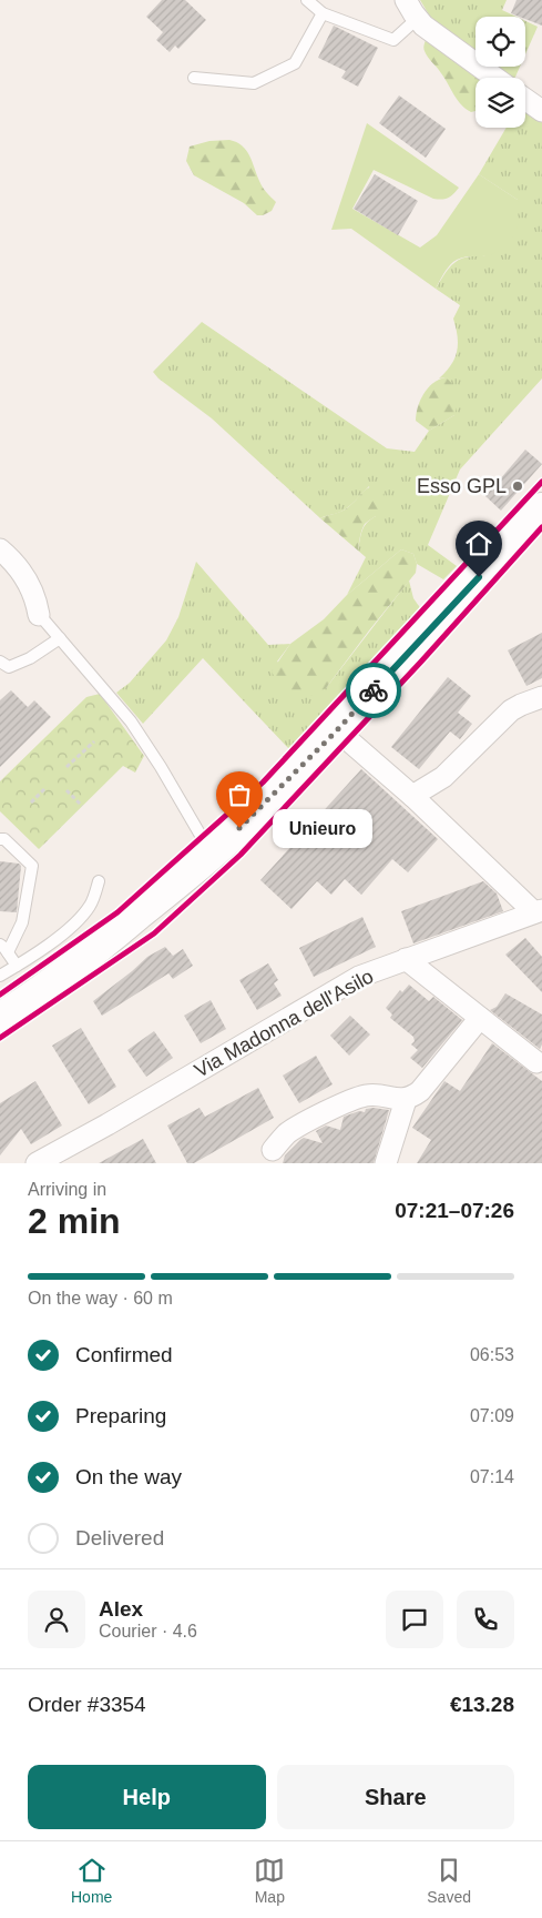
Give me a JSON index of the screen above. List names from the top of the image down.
{
  "streets": {
    "street": ["Via Madonna dell'Asilo"]
  },
  "places": ["Esso GPL", "Unieuro"],
  "page": {
    "bubble": "Unieuro",
    "heading": ["2 min", "Arriving in", "07:21–07:26"],
    "panel": [
      "Alex",
      "Courier · 4.6",
      "Order #3354",
      "€13.28"
    ],
    "bar": "On the way · 60 m",
    "list": [
      ["Confirmed", "06:53"],
      ["Preparing", "07:09"],
      ["On the way", "07:14"],
      "Delivered"
    ],
    "buttons": ["Help", "Share"],
    "tabs": ["Home", "Map", "Saved"]
  }
}
